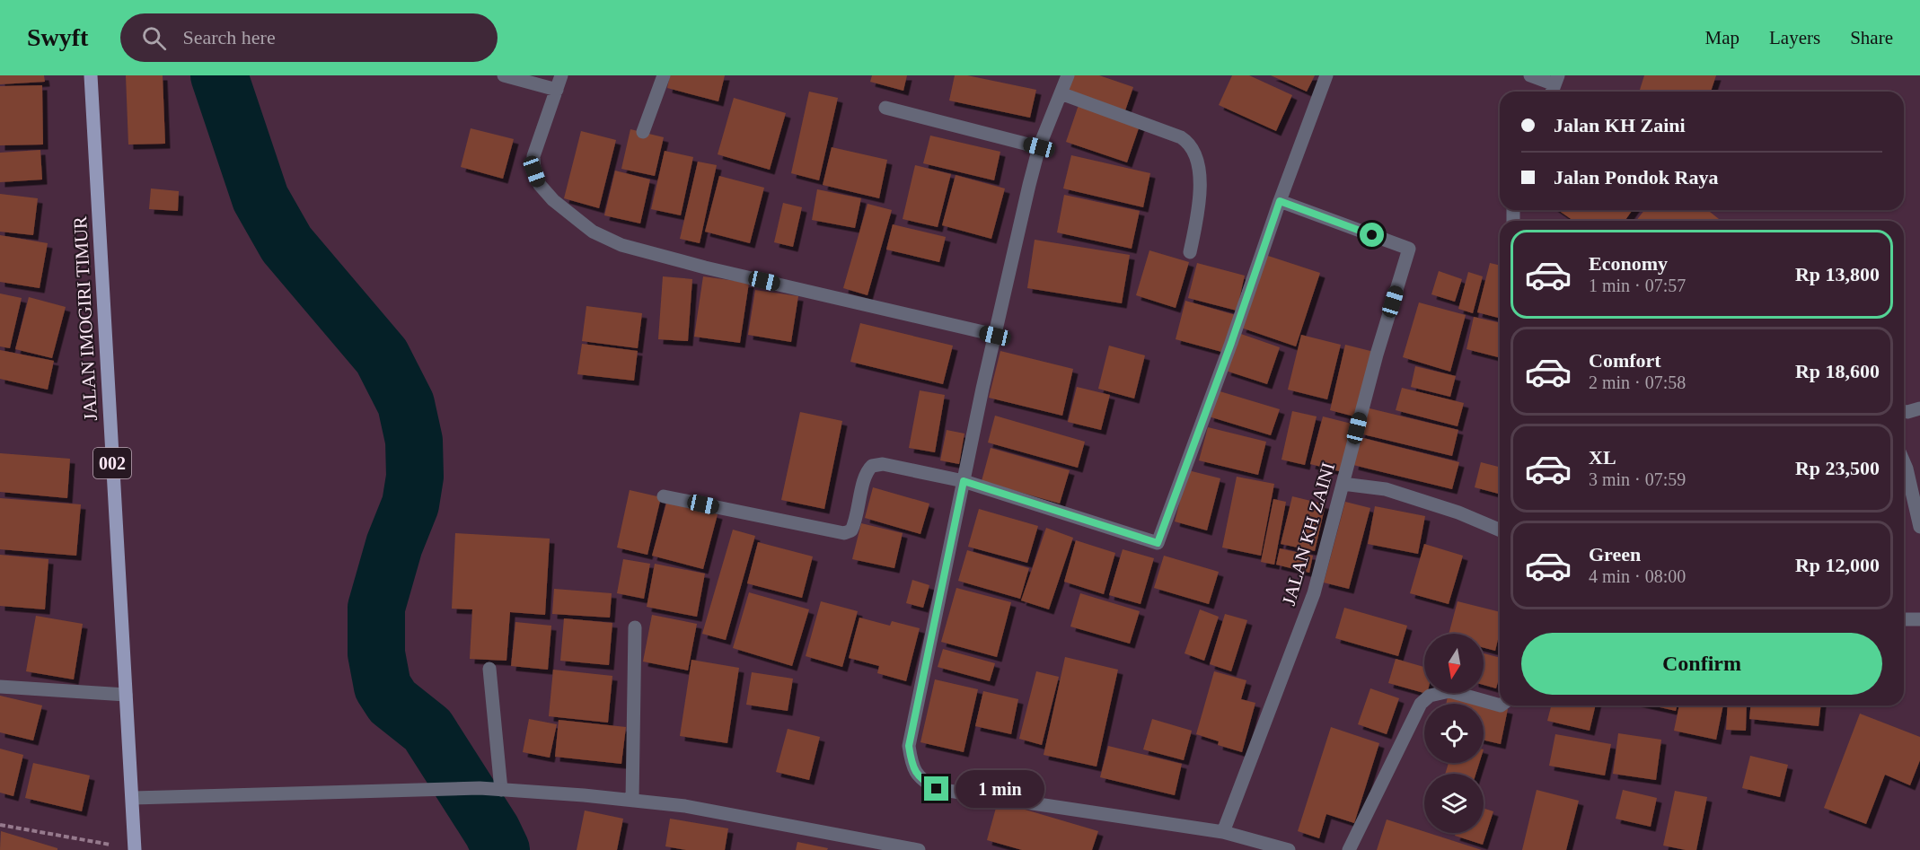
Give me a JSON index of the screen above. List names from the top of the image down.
{
  "streets": {
    "main road": ["JALAN IMOGIRI TIMUR", "002"],
    "street": ["JALAN KH ZAINI"]
  },
  "north": "bottom",
  "page": {
    "header": "Swyft",
    "search": "Search here",
    "nav": ["Map", "Layers", "Share"],
    "banner": ["Jalan KH Zaini", "Jalan Pondok Raya"],
    "list": [
      {
        "name": "Economy",
        "note": "1 min · 07:57",
        "value": "Rp 13,800"
      },
      {
        "name": "Comfort",
        "note": "2 min · 07:58",
        "value": "Rp 18,600"
      },
      {
        "name": "XL",
        "note": "3 min · 07:59",
        "value": "Rp 23,500"
      },
      {
        "name": "Green",
        "note": "4 min · 08:00",
        "value": "Rp 12,000"
      }
    ],
    "buttons": "Confirm",
    "bubble": "1 min"
  }
}
